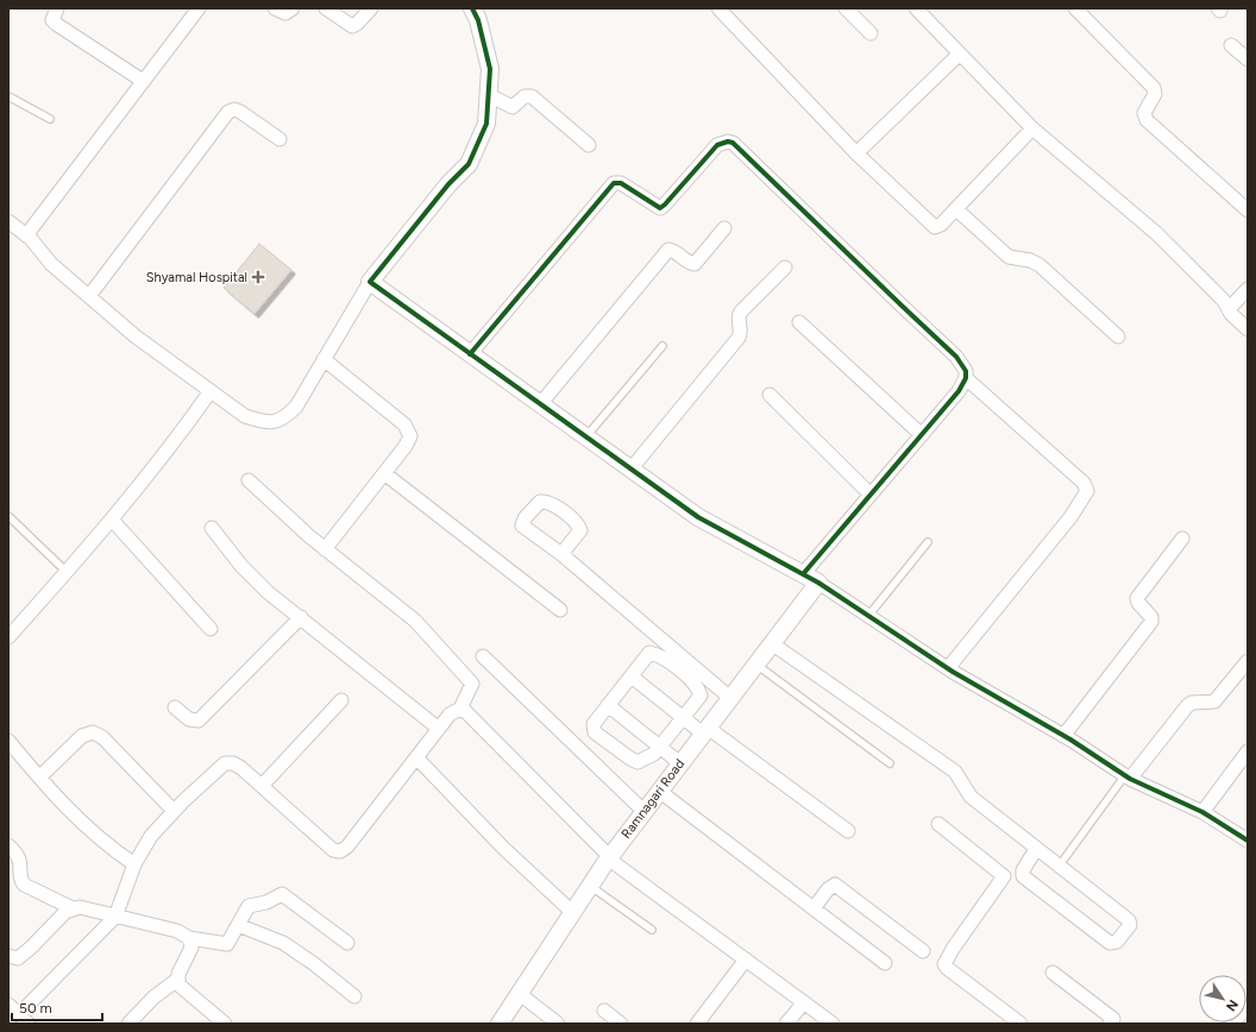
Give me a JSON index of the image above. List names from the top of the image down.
{
  "streets": {
    "street": ["Ramnagari Road"]
  },
  "places": {
    "health": ["Shyamal Hospital"]
  },
  "scale_bar": "50 m",
  "north": "bottom right"
}
